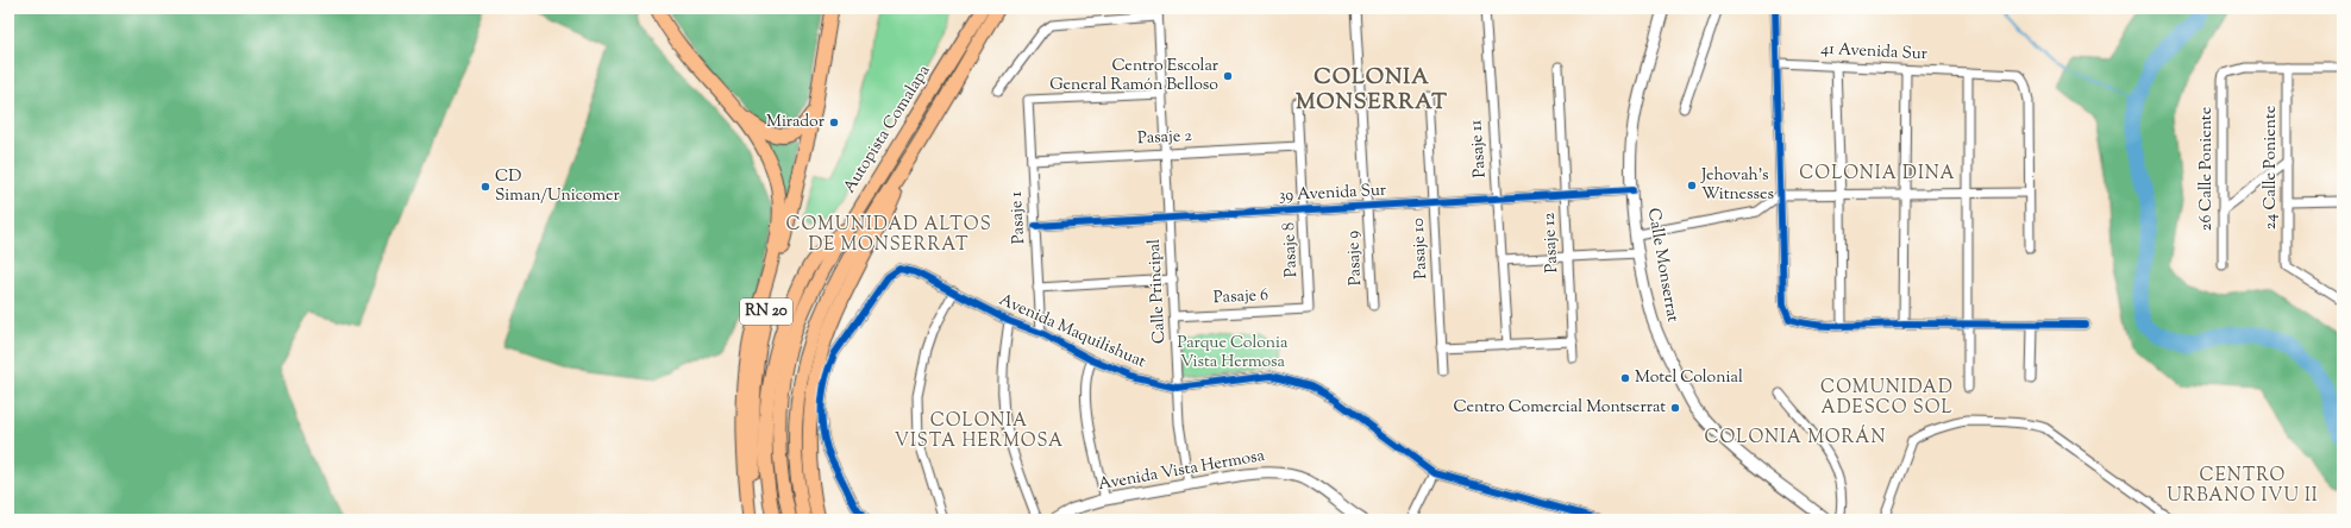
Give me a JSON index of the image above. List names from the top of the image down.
{
  "streets": {
    "highway": ["Autopista Comalapa", "RN 20"],
    "street": [
      "41 Avenida Sur",
      "Pasaje 2",
      "Pasaje 11",
      "24 Calle Poniente",
      "26 Calle Poniente",
      "39 Avenida Sur",
      "Pasaje 1",
      "Pasaje 12",
      "Pasaje 10",
      "Pasaje 8",
      "Pasaje 9",
      "Calle Monserrat",
      "Calle Principal",
      "Pasaje 6",
      "Avenida Maquilishuat",
      "Avenida Vista Hermosa"
    ]
  },
  "crossings": [
    ["Pasaje 2", "Pasaje 1"],
    ["Pasaje 2", "Pasaje 8"],
    ["Pasaje 2", "Calle Principal"],
    ["Pasaje 11", "39 Avenida Sur"],
    ["24 Calle Poniente", "26 Calle Poniente"],
    ["39 Avenida Sur", "Pasaje 1"],
    ["39 Avenida Sur", "Pasaje 12"],
    ["39 Avenida Sur", "Pasaje 10"],
    ["39 Avenida Sur", "Pasaje 8"],
    ["39 Avenida Sur", "Pasaje 9"],
    ["39 Avenida Sur", "Calle Monserrat"],
    ["39 Avenida Sur", "Calle Principal"],
    ["Pasaje 1", "Calle Principal"],
    ["Pasaje 1", "Avenida Maquilishuat"],
    ["Pasaje 8", "Pasaje 6"],
    ["Calle Principal", "Pasaje 6"],
    ["Calle Principal", "Avenida Maquilishuat"],
    ["Calle Principal", "Avenida Vista Hermosa"]
  ],
  "districts": [
    "COLONIA MONSERRAT",
    "COLONIA DINA",
    "COMUNIDAD ALTOS DE MONSERRAT",
    "COMUNIDAD ADESCO SOL",
    "COLONIA VISTA HERMOSA",
    "COLONIA MORÁN",
    "CENTRO URBANO IVU II"
  ],
  "parks": ["Parque Colonia Vista Hermosa"],
  "places": [
    "Centro Escolar General Ramón Belloso",
    "Mirador",
    "Jehovah's Witnesses",
    "CD Siman/Unicomer",
    "Motel Colonial",
    "Centro Comercial Montserrat"
  ]
}
